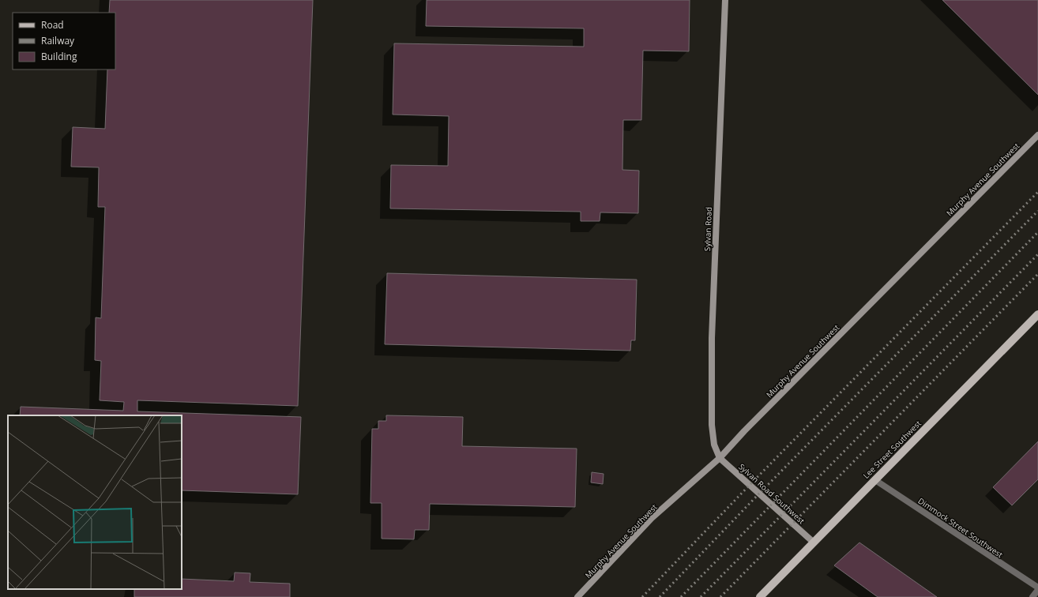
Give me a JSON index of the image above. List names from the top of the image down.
{
  "streets": {
    "main road": ["Lee Street Southwest"],
    "street": [
      "Murphy Avenue Southwest",
      "Sylvan Road",
      "Sylvan Road Southwest",
      "Dimmock Street Southwest"
    ]
  },
  "crossings": [
    ["Murphy Avenue Southwest", "Sylvan Road"],
    ["Murphy Avenue Southwest", "Sylvan Road Southwest"],
    ["Sylvan Road", "Sylvan Road Southwest"],
    ["Lee Street Southwest", "Sylvan Road Southwest"],
    ["Lee Street Southwest", "Dimmock Street Southwest"]
  ],
  "legend": ["Road", "Railway", "Building"]
}
